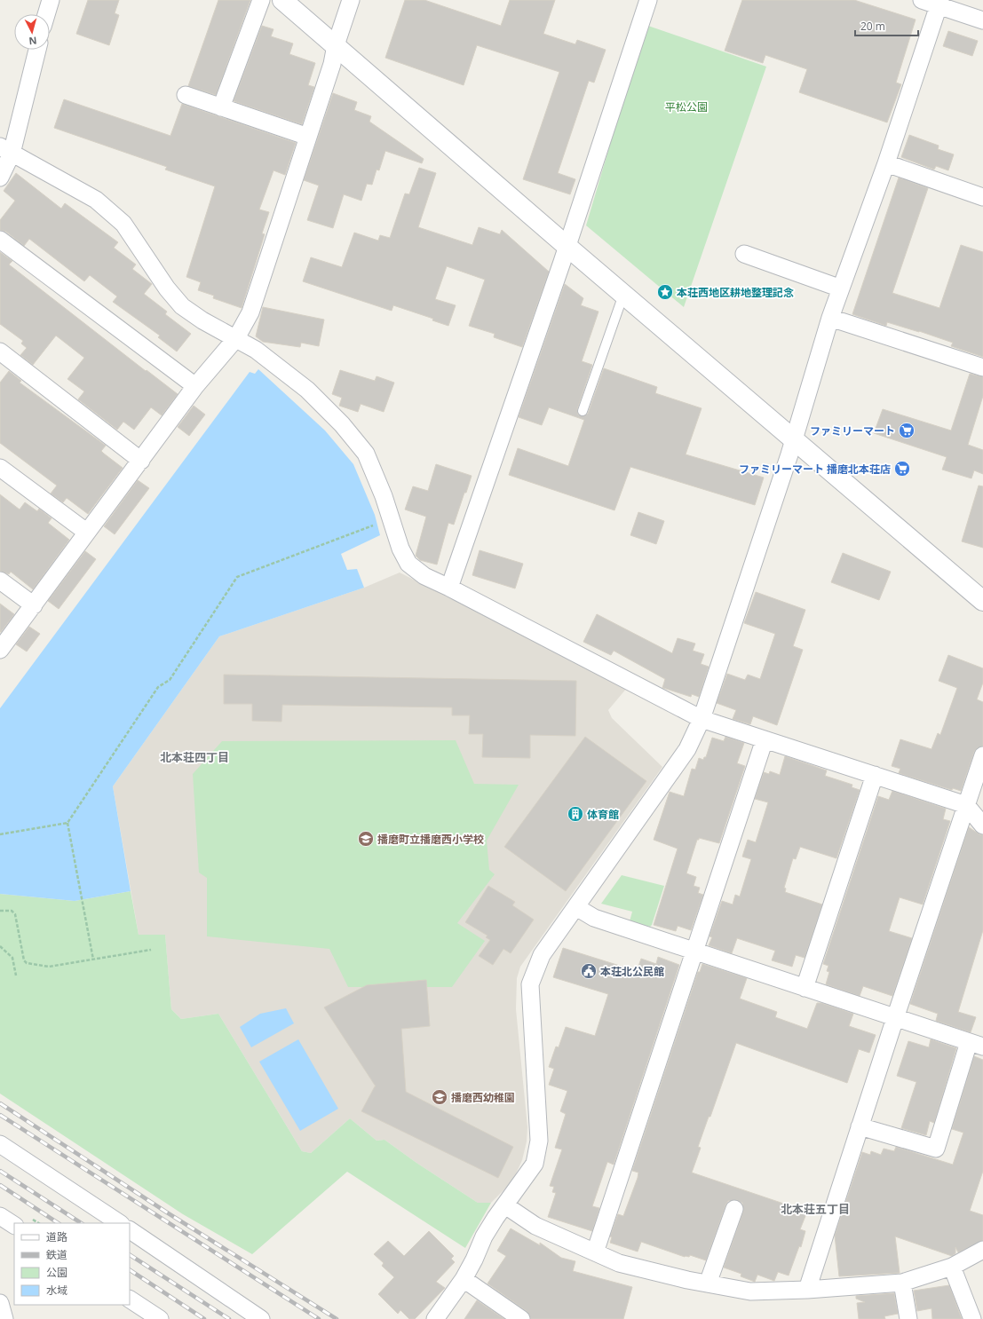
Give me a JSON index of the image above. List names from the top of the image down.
{
  "districts": ["北本荘四丁目", "北本荘五丁目"],
  "parks": ["平松公園"],
  "places": {
    "place": ["本荘西地区耕地整理記念"],
    "supermarket": ["ファミリーマート", "ファミリーマート 播磨北本荘店"],
    "building": ["体育館"],
    "school or university": ["播磨町立播磨西小学校", "播磨西幼稚園"],
    "public building": ["本荘北公民館"]
  },
  "legend": [
    "道路",
    "鉄道",
    "公園",
    "水域"
  ],
  "scale_bar": "20 m",
  "north": "bottom"
}
